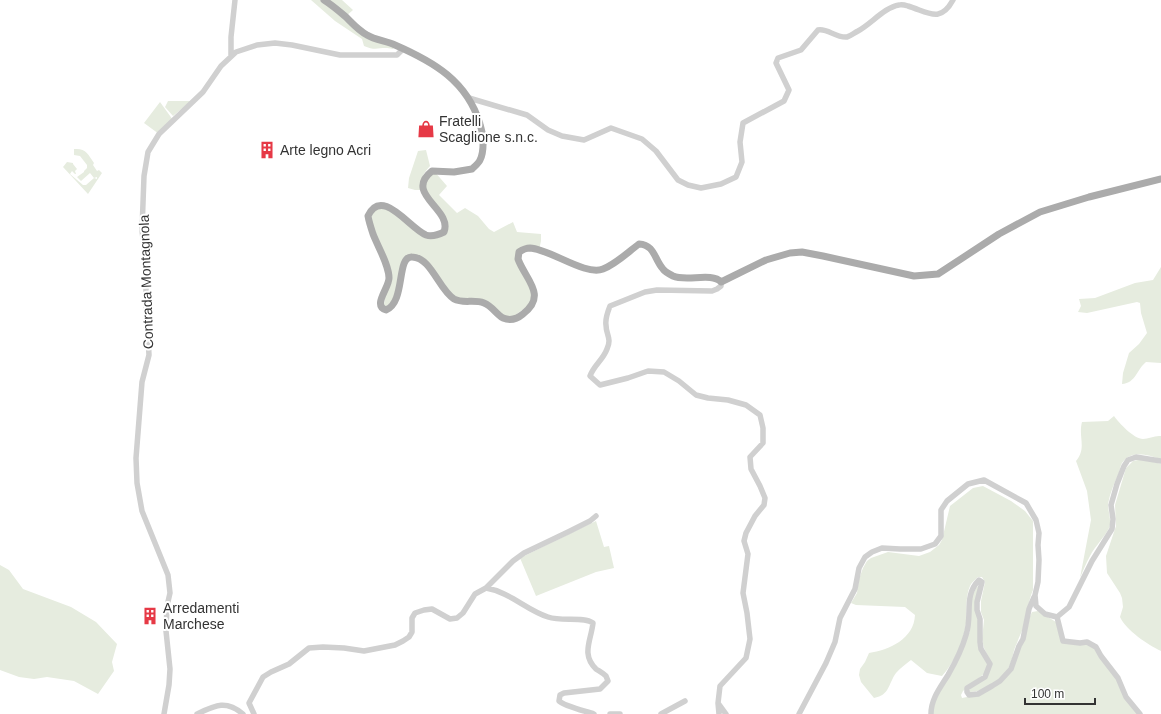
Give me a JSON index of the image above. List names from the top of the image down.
{
  "streets": {
    "street": ["Contrada Montagnola"]
  },
  "places": {
    "shop": ["Fratelli Scaglione s.n.c."],
    "building": ["Arte legno Acri", "Arredamenti Marchese"]
  },
  "scale_bar": "100 m"
}
